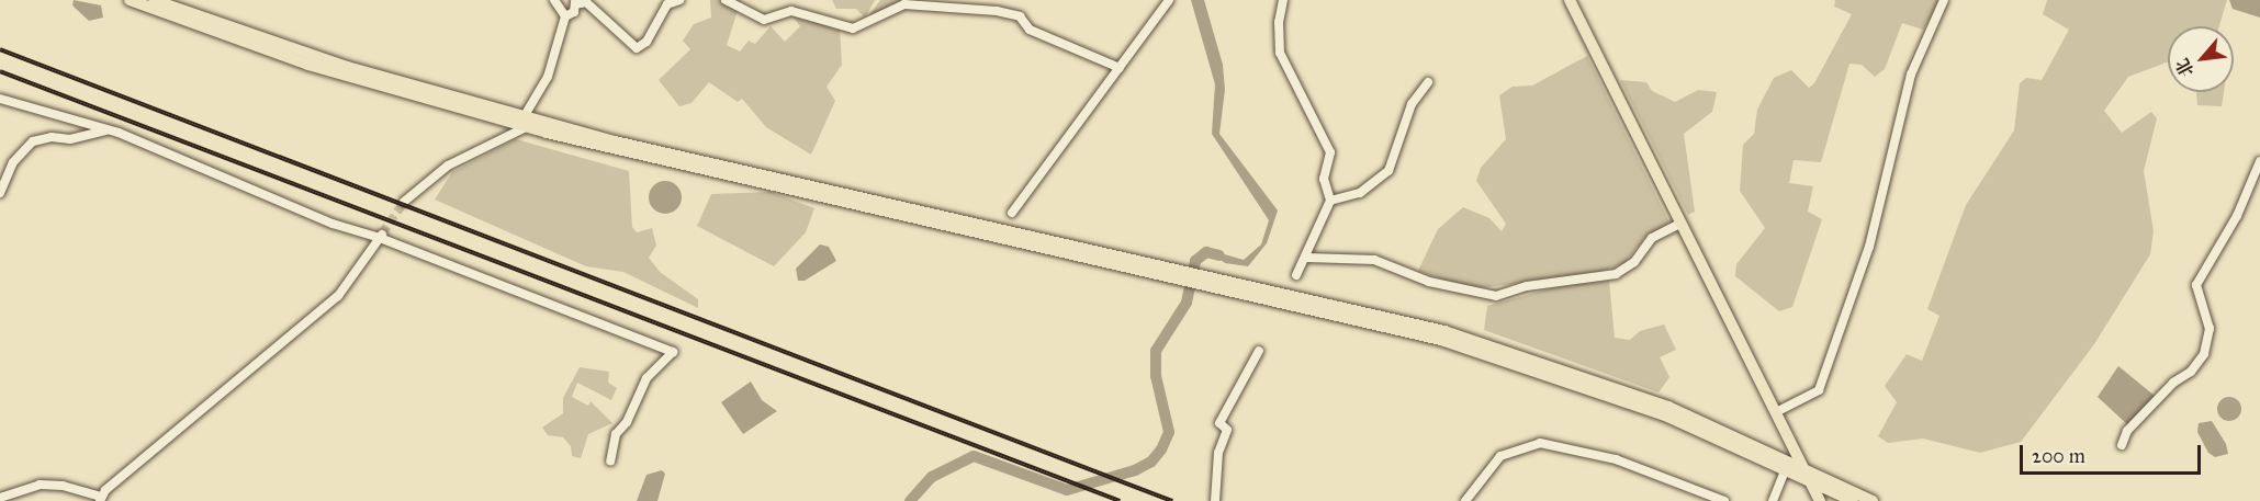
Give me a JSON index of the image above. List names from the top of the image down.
{
  "scale_bar": "200 m",
  "north": "bottom left"
}
